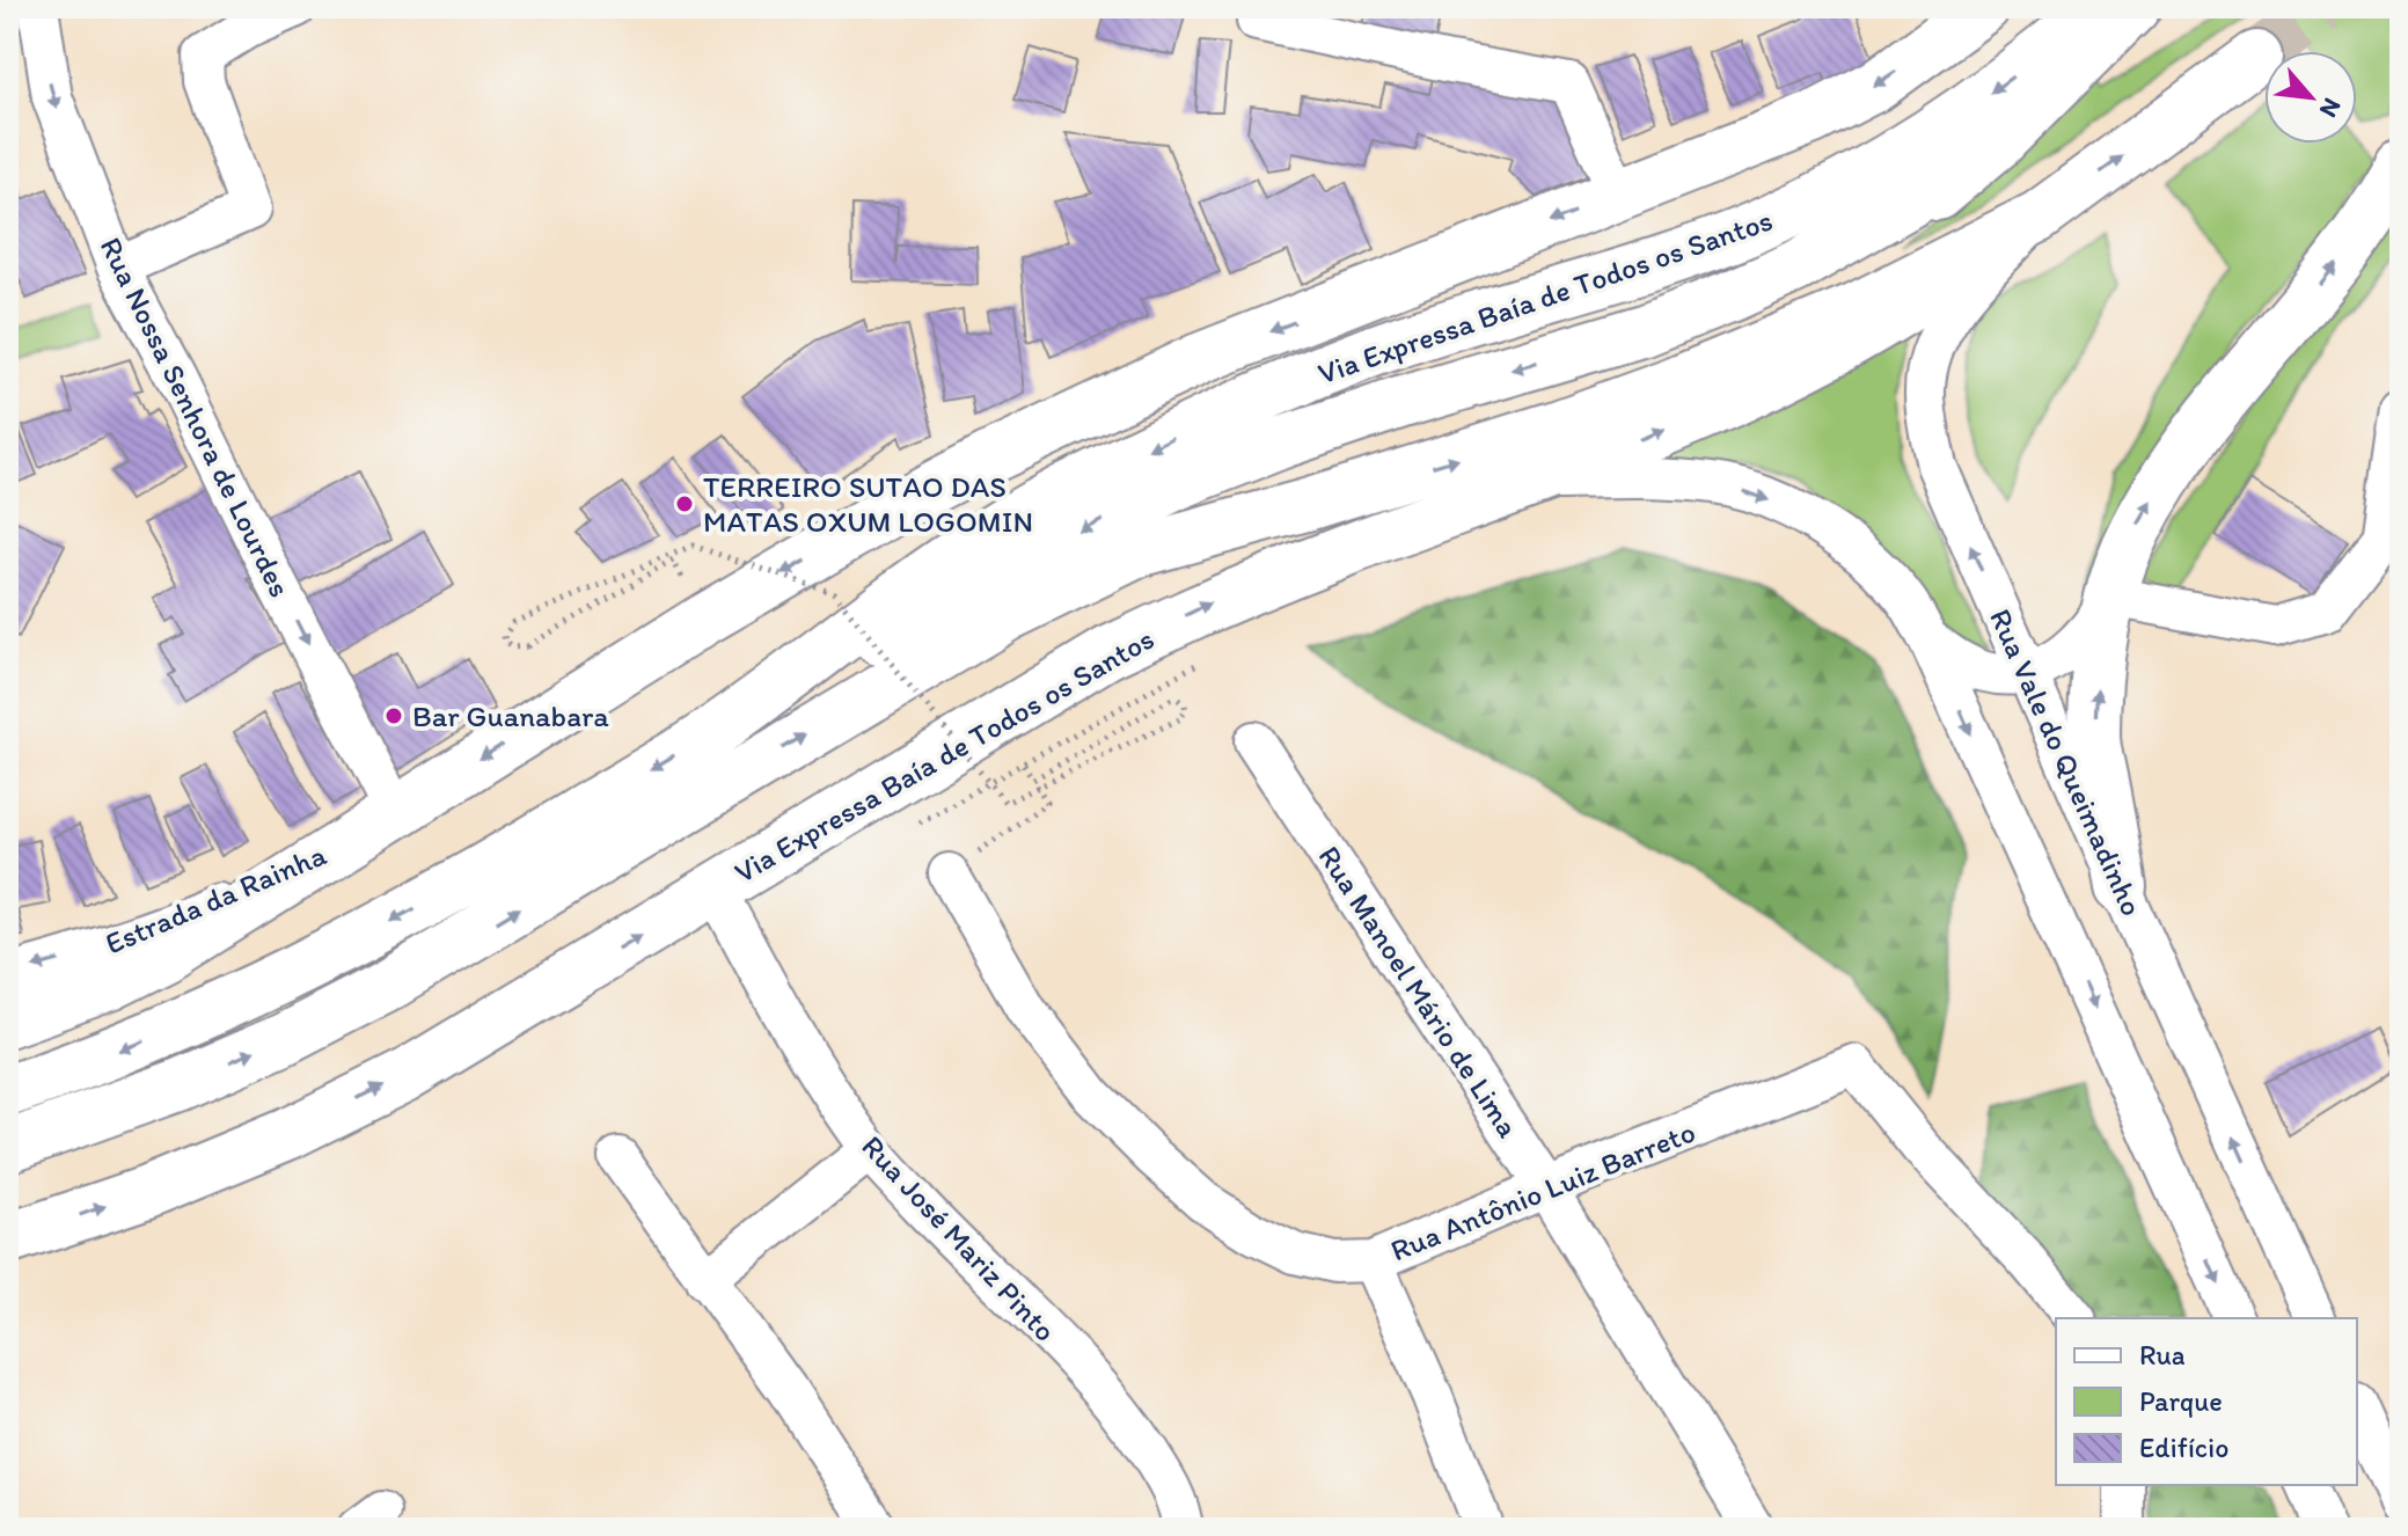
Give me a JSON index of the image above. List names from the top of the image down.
{
  "streets": {
    "main road": ["Via Expressa Baía de Todos os Santos", "Estrada da Rainha"],
    "street": [
      "Rua Nossa Senhora de Lourdes",
      "Rua Vale do Queimadinho",
      "Rua Manoel Mário de Lima",
      "Rua Antônio Luiz Barreto",
      "Rua José Mariz Pinto"
    ]
  },
  "crossings": [
    ["Via Expressa Baía de Todos os Santos", "Rua Vale do Queimadinho"],
    ["Via Expressa Baía de Todos os Santos", "Rua José Mariz Pinto"],
    ["Rua Nossa Senhora de Lourdes", "Estrada da Rainha"],
    ["Rua Manoel Mário de Lima", "Rua Antônio Luiz Barreto"]
  ],
  "one_way": ["Rua Nossa Senhora de Lourdes"],
  "places": ["TERREIRO SUTAO DAS MATAS OXUM LOGOMIN", "Bar Guanabara"],
  "legend": ["Rua", "Parque", "Edifício"],
  "north": "bottom right"
}
